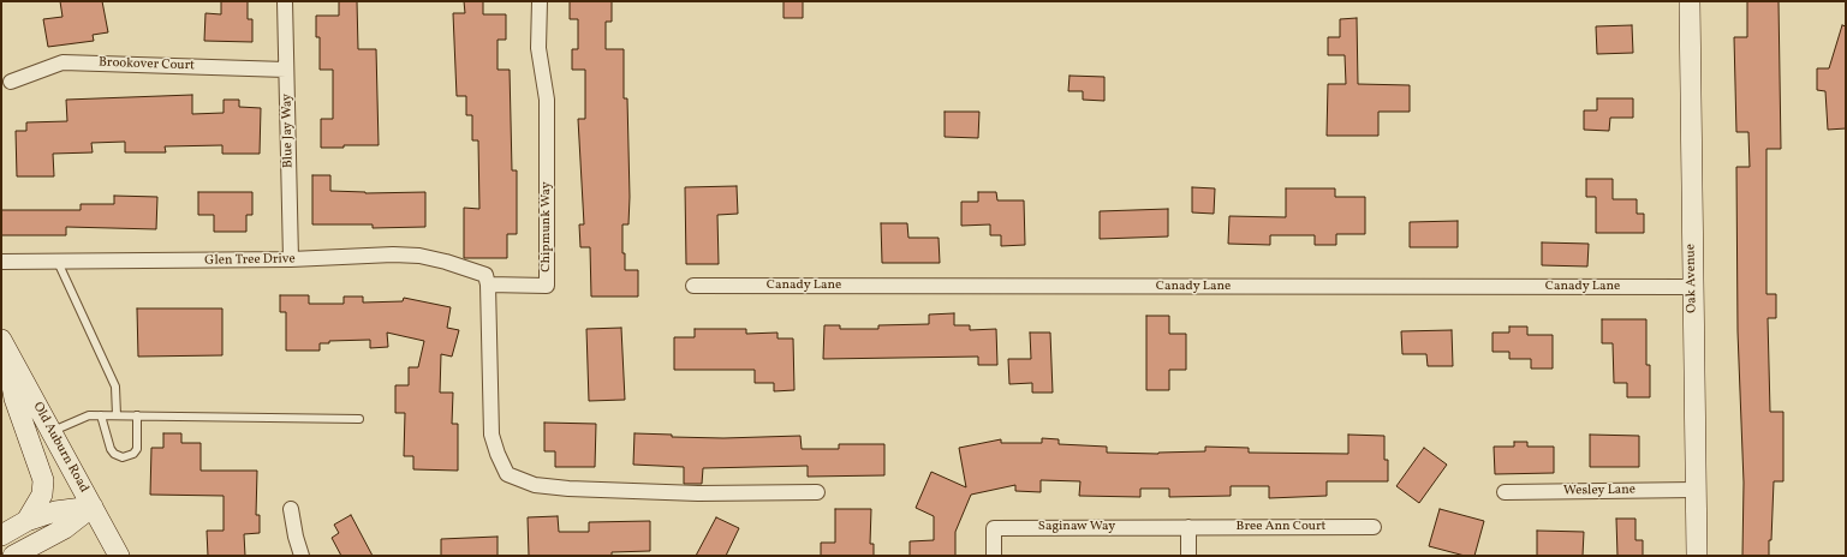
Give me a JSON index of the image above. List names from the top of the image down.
{
  "streets": {
    "main road": ["Oak Avenue", "Old Auburn Road"],
    "street": [
      "Brookover Court",
      "Blue Jay Way",
      "Chipmunk Way",
      "Glen Tree Drive",
      "Canady Lane",
      "Wesley Lane",
      "Saginaw Way",
      "Bree Ann Court"
    ]
  },
  "crossings": [
    ["Brookover Court", "Blue Jay Way"],
    ["Blue Jay Way", "Glen Tree Drive"],
    ["Chipmunk Way", "Glen Tree Drive"],
    ["Oak Avenue", "Canady Lane"],
    ["Oak Avenue", "Wesley Lane"],
    ["Saginaw Way", "Bree Ann Court"]
  ]
}
